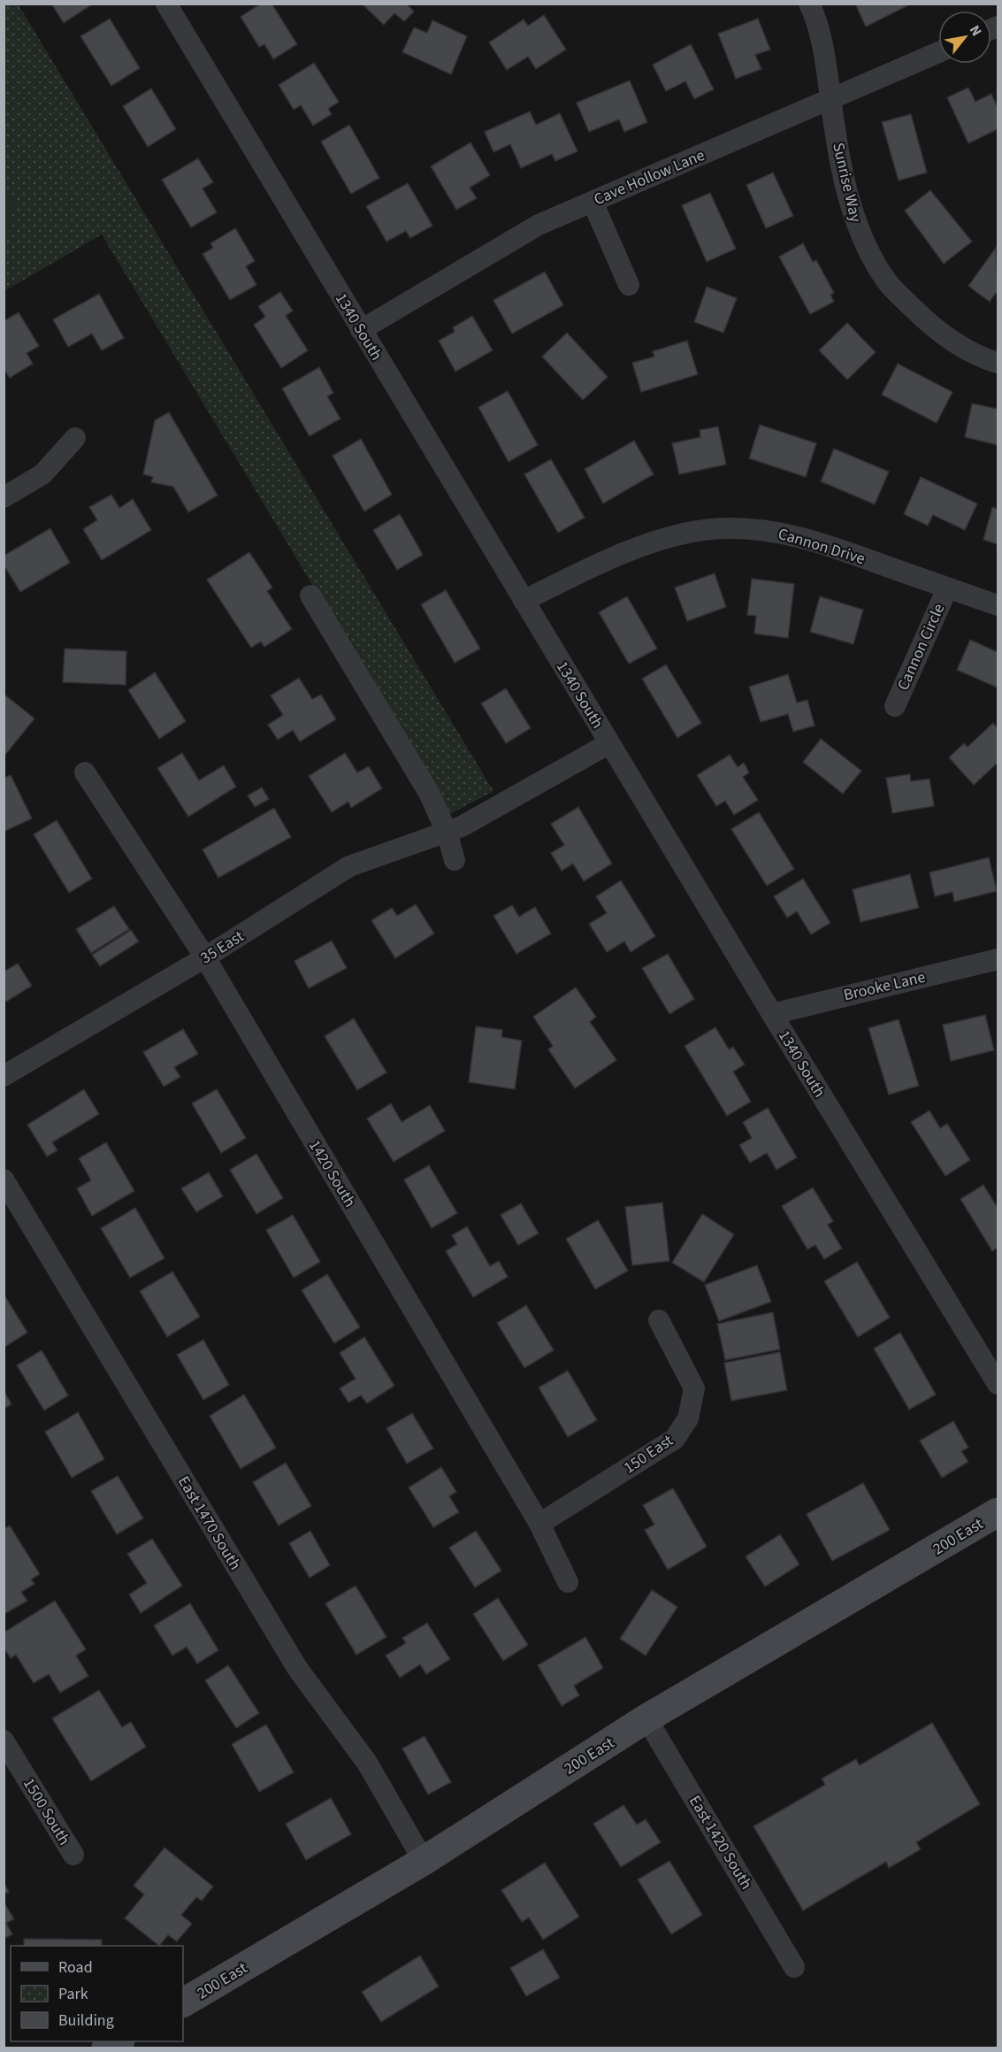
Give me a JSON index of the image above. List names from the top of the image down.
{
  "streets": {
    "main road": ["200 East"],
    "street": [
      "Cave Hollow Lane",
      "Sunrise Way",
      "1340 South",
      "Cannon Drive",
      "Cannon Circle",
      "35 East",
      "Brooke Lane",
      "1420 South",
      "150 East",
      "East 1470 South",
      "1500 South",
      "East 1420 South"
    ]
  },
  "crossings": [
    ["Cave Hollow Lane", "Sunrise Way"],
    ["Cave Hollow Lane", "1340 South"],
    ["1340 South", "Cannon Drive"],
    ["1340 South", "35 East"],
    ["1340 South", "Brooke Lane"],
    ["Cannon Drive", "Cannon Circle"],
    ["35 East", "1420 South"],
    ["1420 South", "150 East"],
    ["East 1470 South", "200 East"],
    ["200 East", "East 1420 South"]
  ],
  "legend": ["Road", "Park", "Building"],
  "north": "top right"
}
